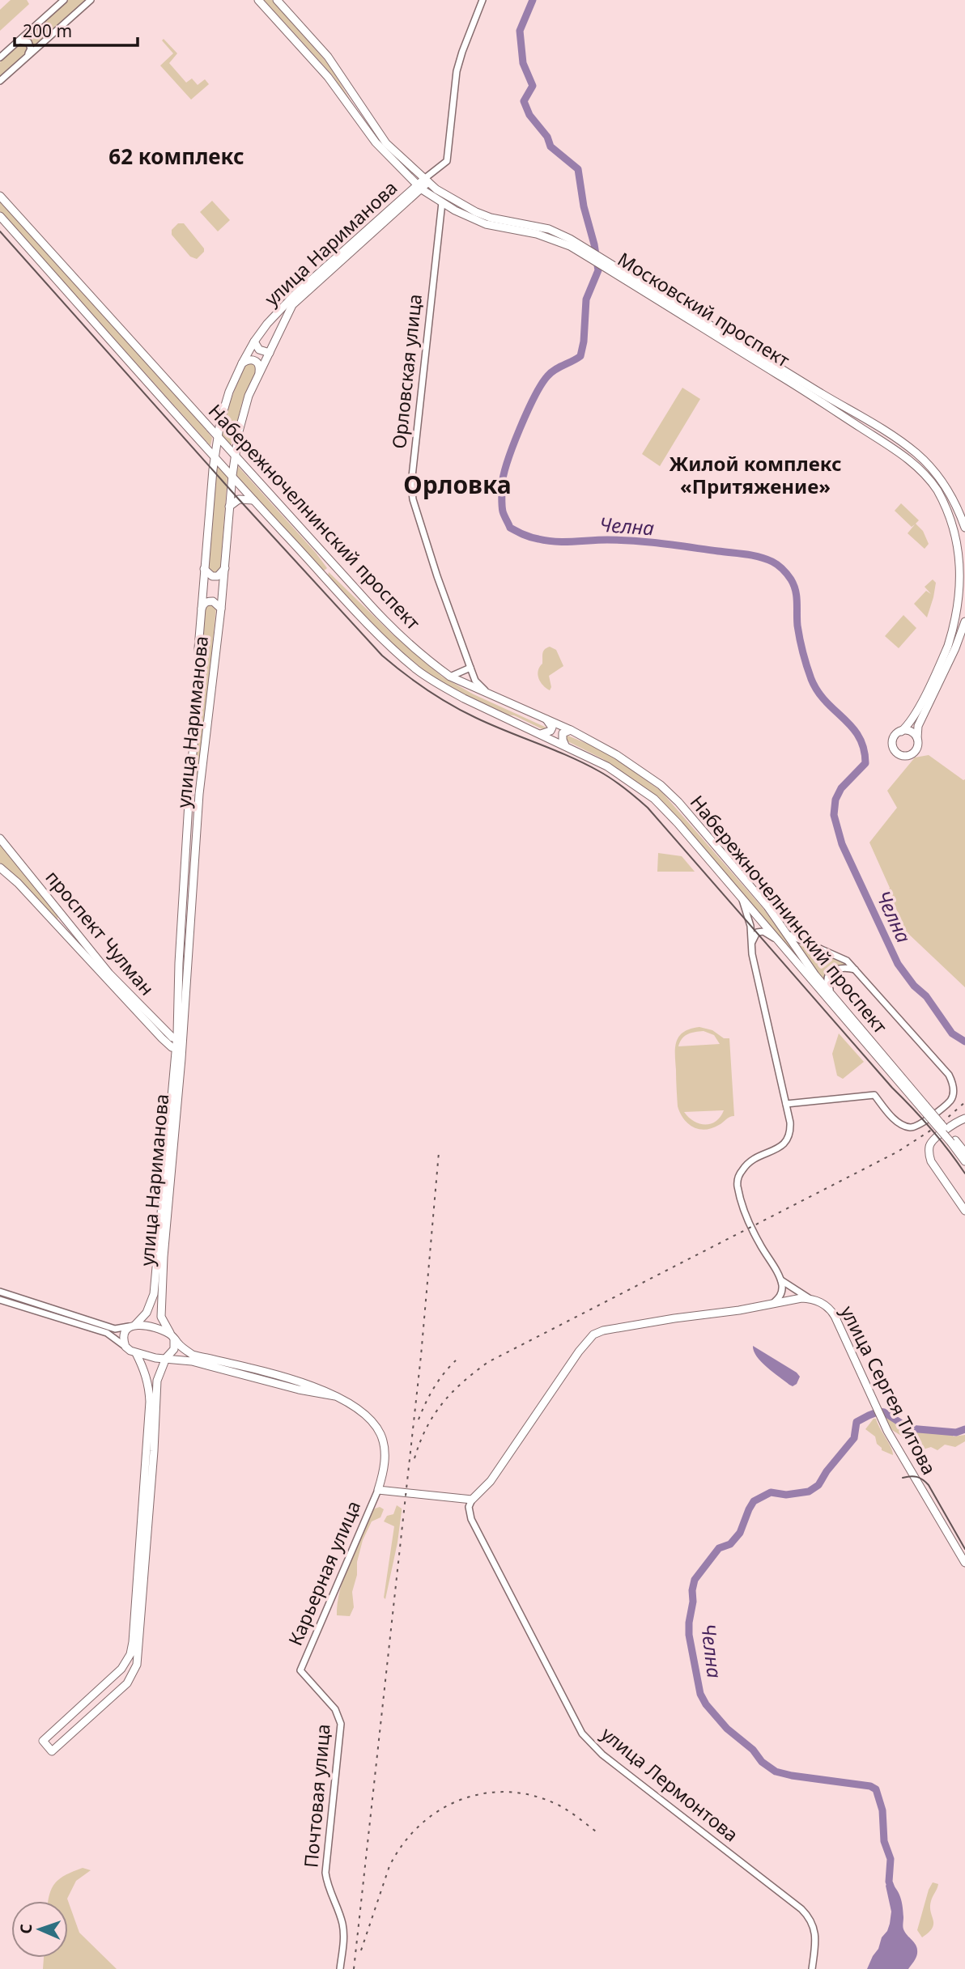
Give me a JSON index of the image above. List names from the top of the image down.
{
  "streets": {
    "main road": [
      "улица Нариманова",
      "Московский проспект",
      "Набережночелнинский проспект",
      "проспект Чулман",
      "улица Сергея Титова"
    ],
    "street": [
      "Орловская улица",
      "Карьерная улица",
      "улица Лермонтова",
      "Почтовая улица"
    ]
  },
  "crossings": [
    ["улица Нариманова", "Московский проспект"],
    ["улица Нариманова", "Набережночелнинский проспект"],
    ["улица Нариманова", "проспект Чулман"],
    ["Московский проспект", "Орловская улица"],
    ["Орловская улица", "Набережночелнинский проспект"],
    ["Карьерная улица", "Почтовая улица"]
  ],
  "districts": ["62 комплекс", "Жилой комплекс «Притяжение»", "Орловка"],
  "water": ["Челна"],
  "scale_bar": "200 m",
  "north": "left"
}
